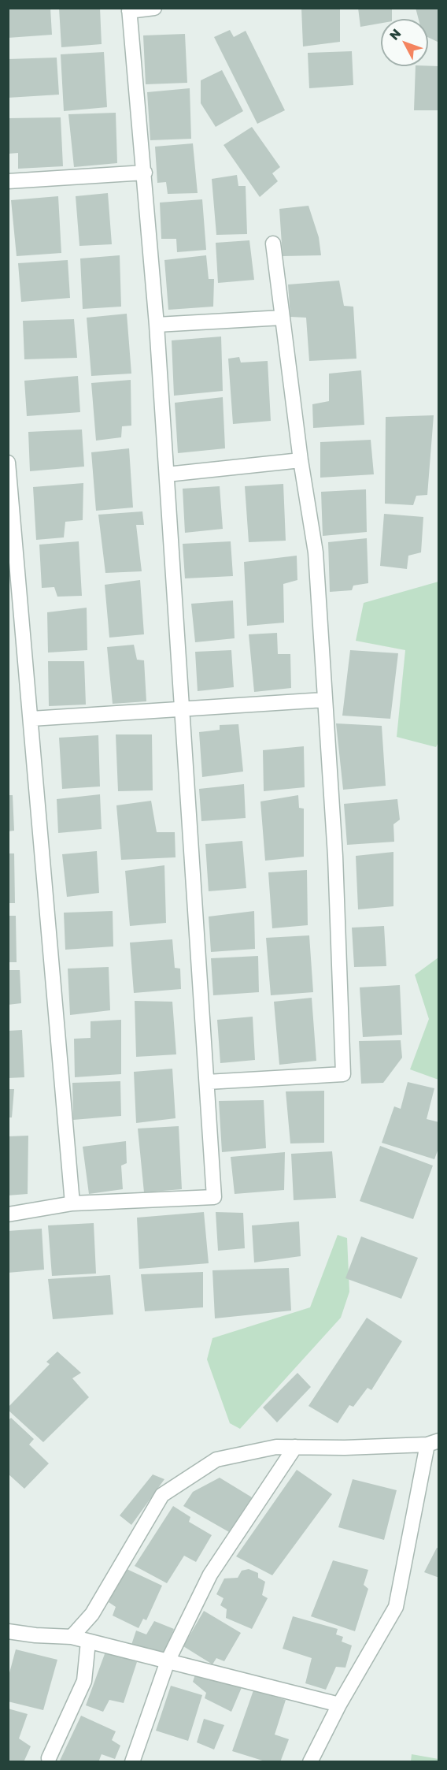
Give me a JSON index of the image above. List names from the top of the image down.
{
  "north": "top left"
}
